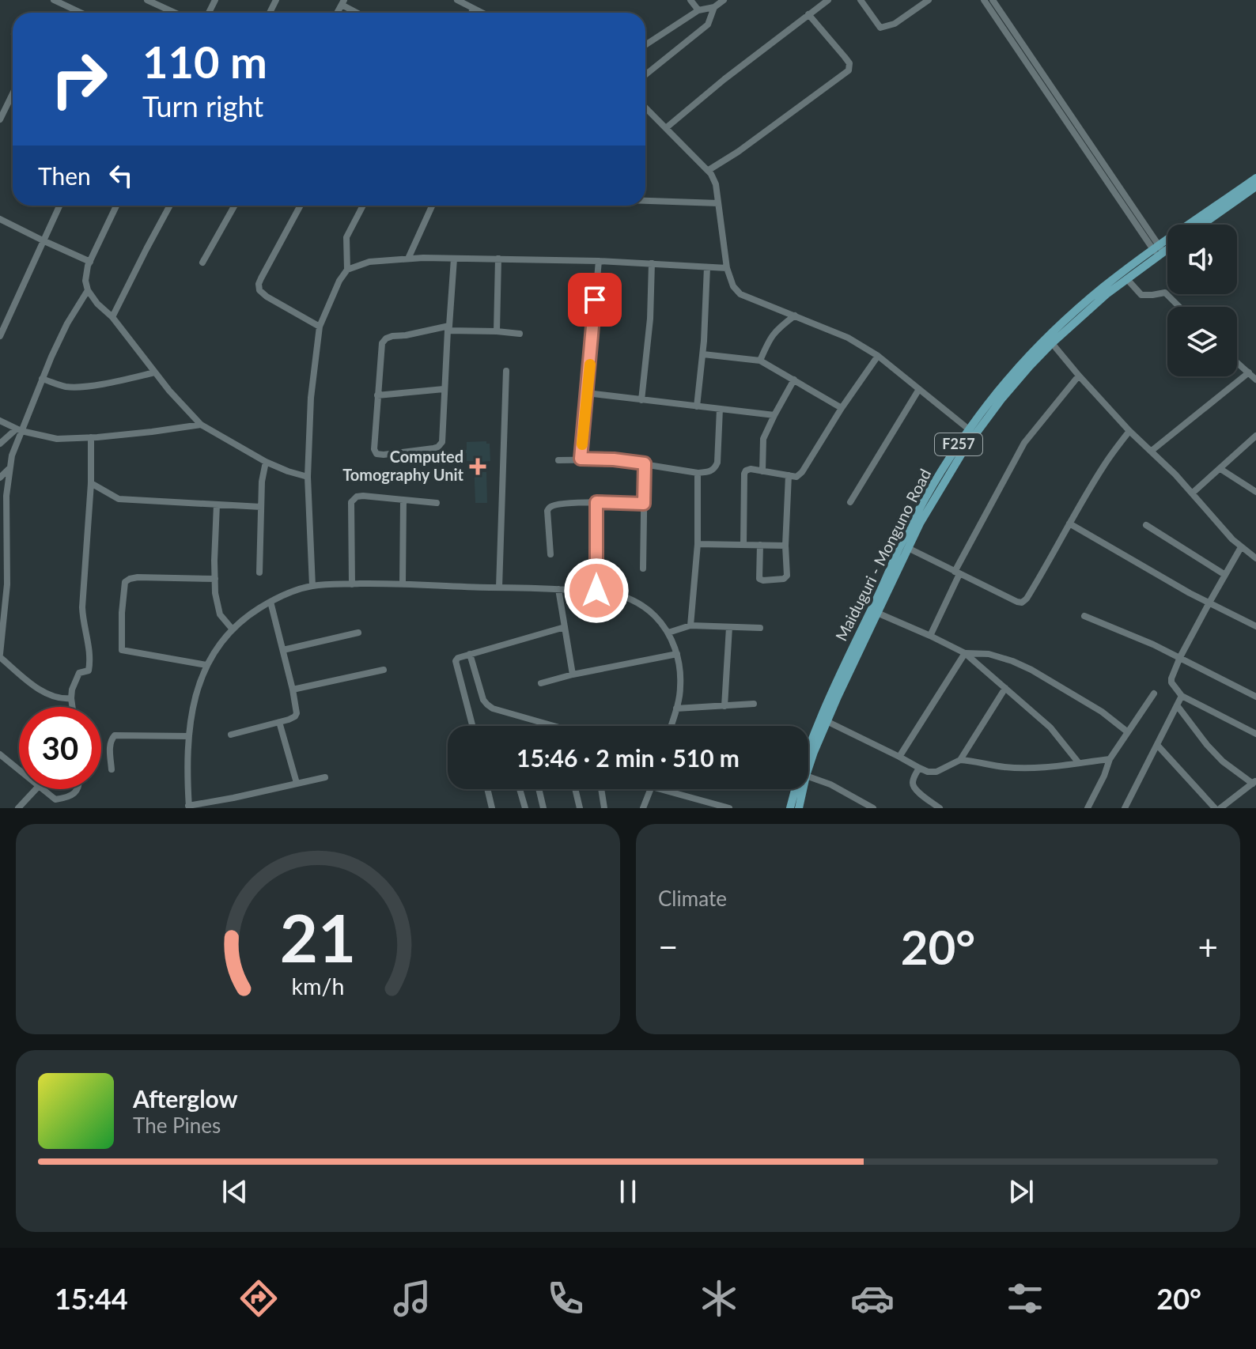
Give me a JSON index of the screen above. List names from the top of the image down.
{
  "streets": {
    "main road": ["F257", "Maiduguri - Monguno Road"]
  },
  "places": {
    "health": ["Computed Tomography Unit"]
  },
  "page": {
    "turn": ["110 m", "Turn right"],
    "then": "Then",
    "limit": "30",
    "trip": "15:46 · 2 min · 510 m",
    "tile": "Climate",
    "heat": ["−", "20°", "+"],
    "song": ["Afterglow", "The Pines"],
    "tabs": ["15:44", "20°"],
    "gauge": ["21", "km/h"]
  }
}
